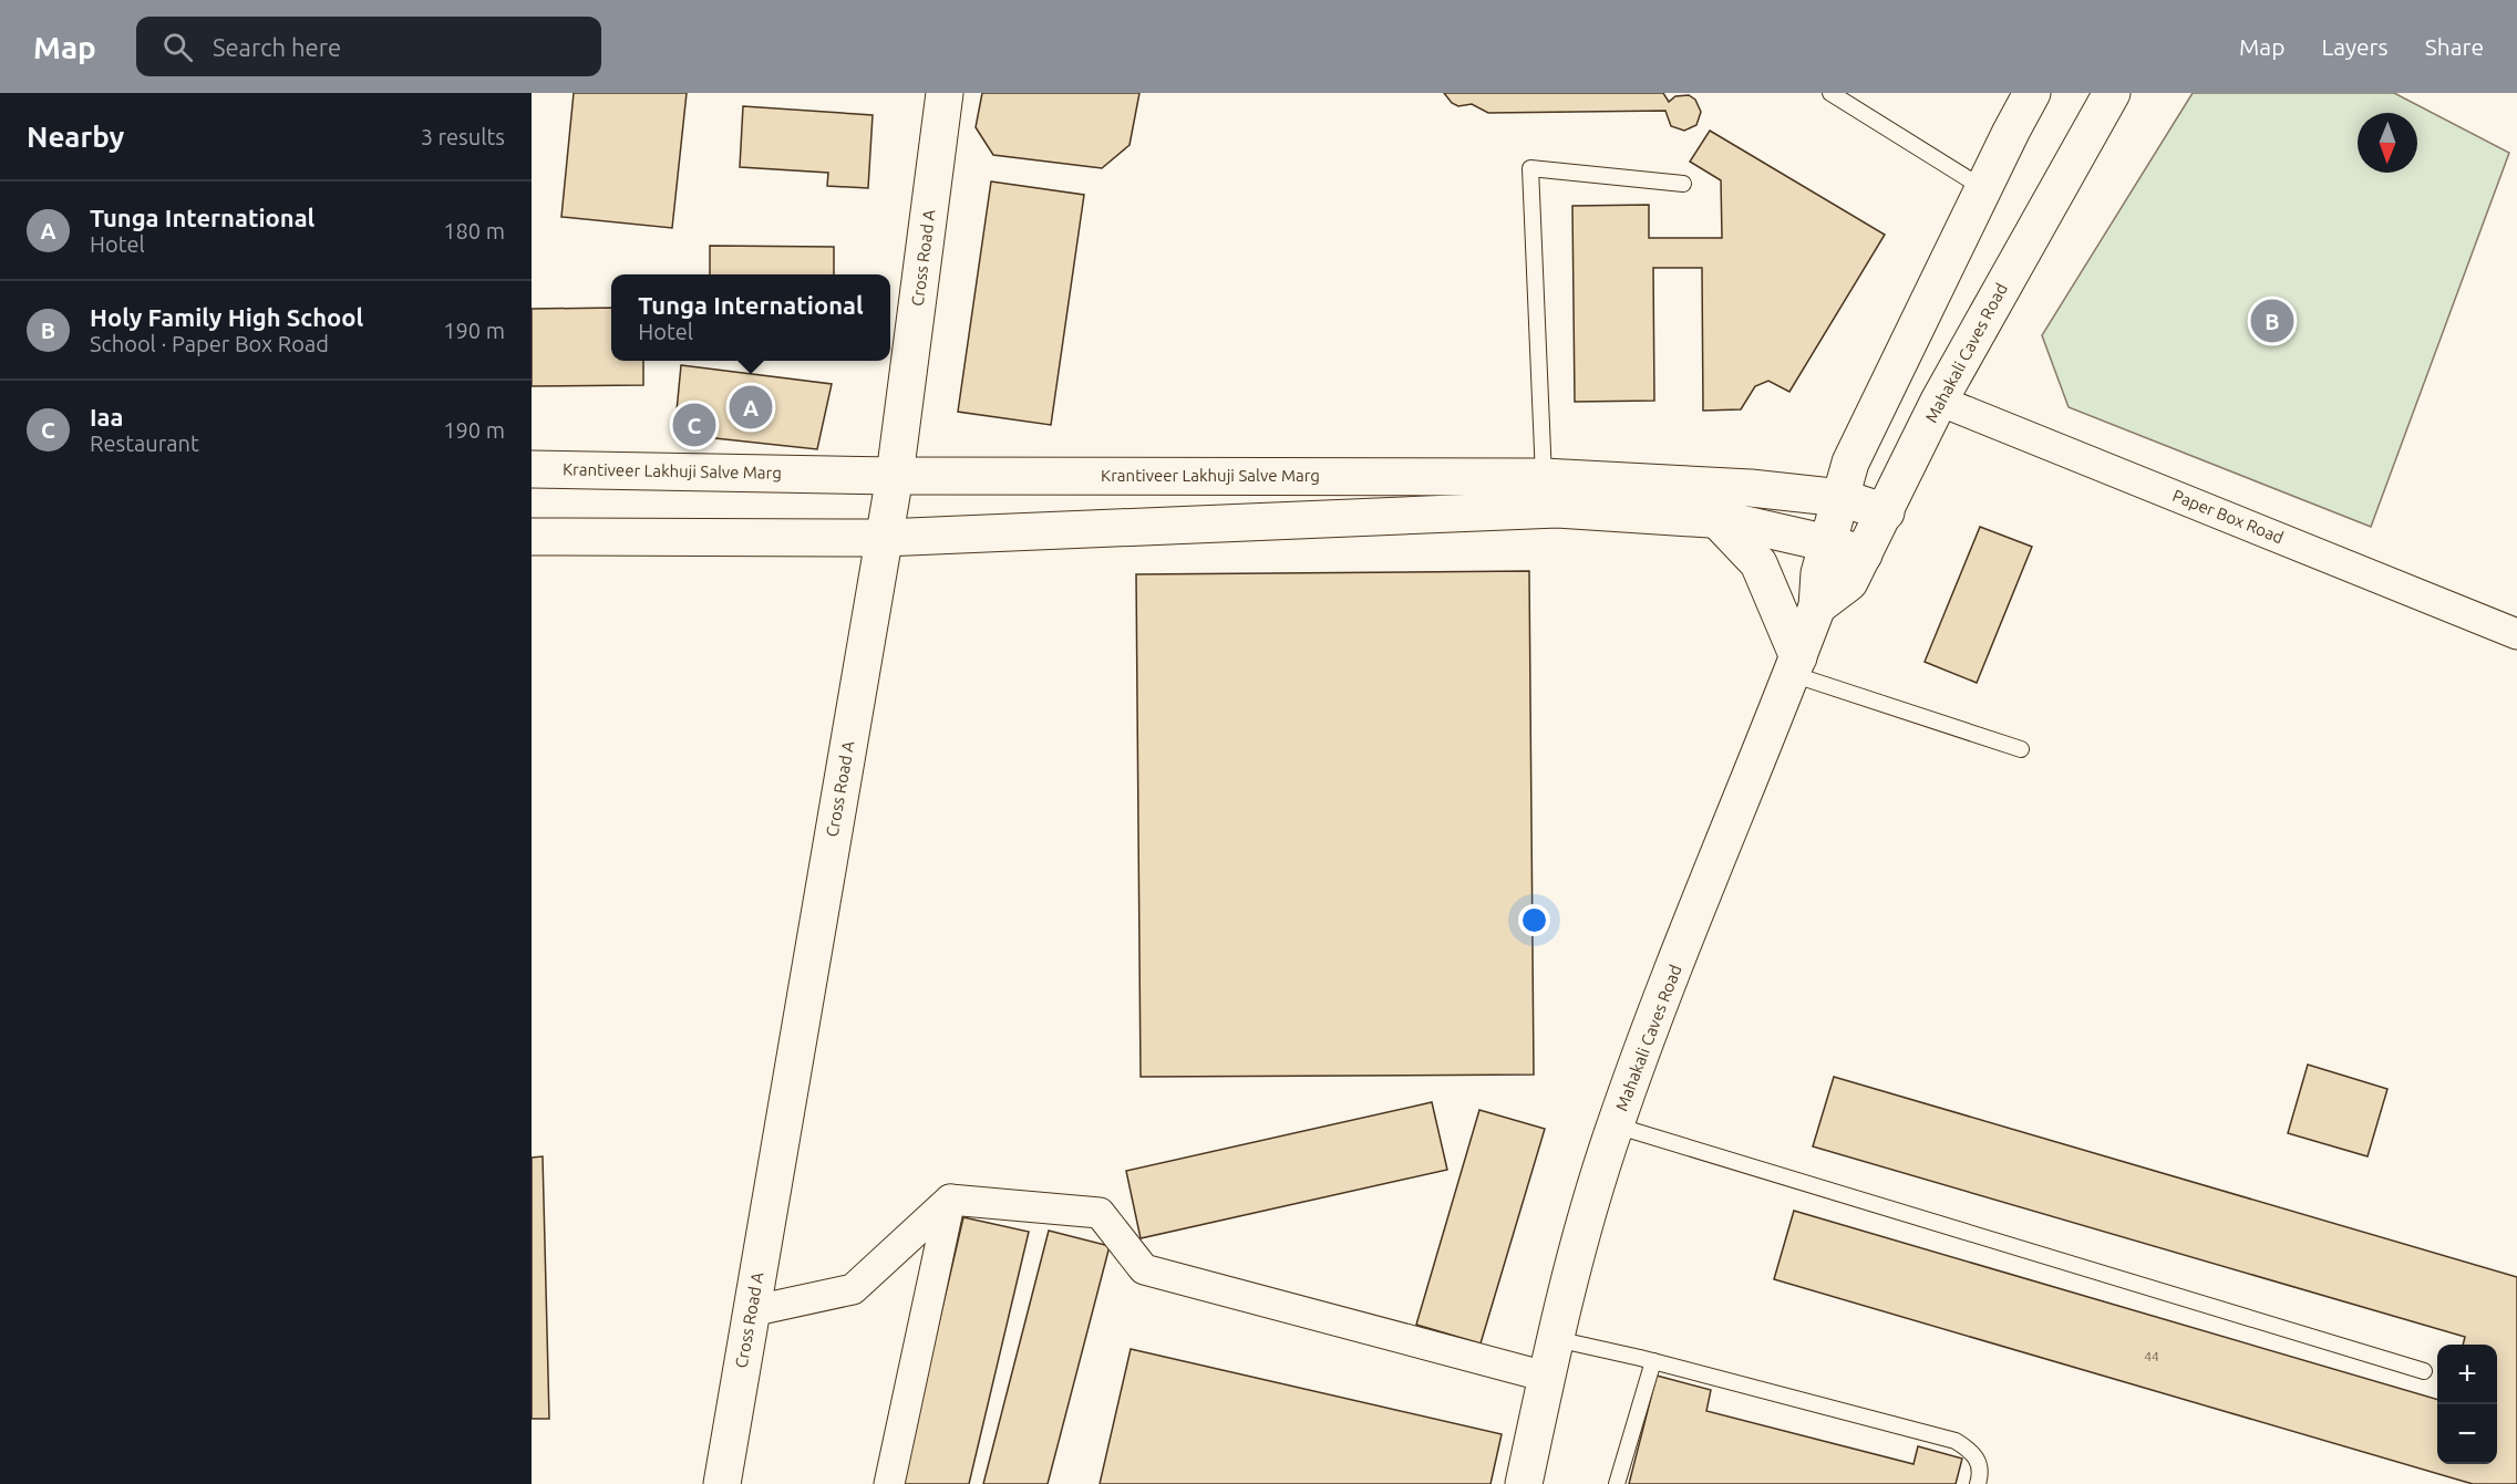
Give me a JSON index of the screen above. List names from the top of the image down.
{
  "streets": {
    "main road": ["Cross Road A", "Mahakali Caves Road", "Krantiveer Lakhuji Salve Marg"],
    "street": ["Paper Box Road"]
  },
  "crossings": [
    ["Cross Road A", "Krantiveer Lakhuji Salve Marg"],
    ["Mahakali Caves Road", "Krantiveer Lakhuji Salve Marg"],
    ["Mahakali Caves Road", "Paper Box Road"]
  ],
  "house_numbers": ["44"],
  "north": "bottom",
  "page": {
    "header": "Map",
    "search": "Search here",
    "nav": ["Map", "Layers", "Share"],
    "heading": ["Nearby", "3 results"],
    "list": [
      {
        "mark": "A",
        "name": "Tunga International",
        "note": "Hotel",
        "value": "180 m"
      },
      {
        "mark": "B",
        "name": "Holy Family High School",
        "note": "School · Paper Box Road",
        "value": "190 m"
      },
      {
        "mark": "C",
        "name": "Iaa",
        "note": "Restaurant",
        "value": "190 m"
      }
    ],
    "popup": ["Tunga International", "Hotel"],
    "pins": ["B", "A", "C"],
    "map_buttons": ["+", "−"]
  }
}
